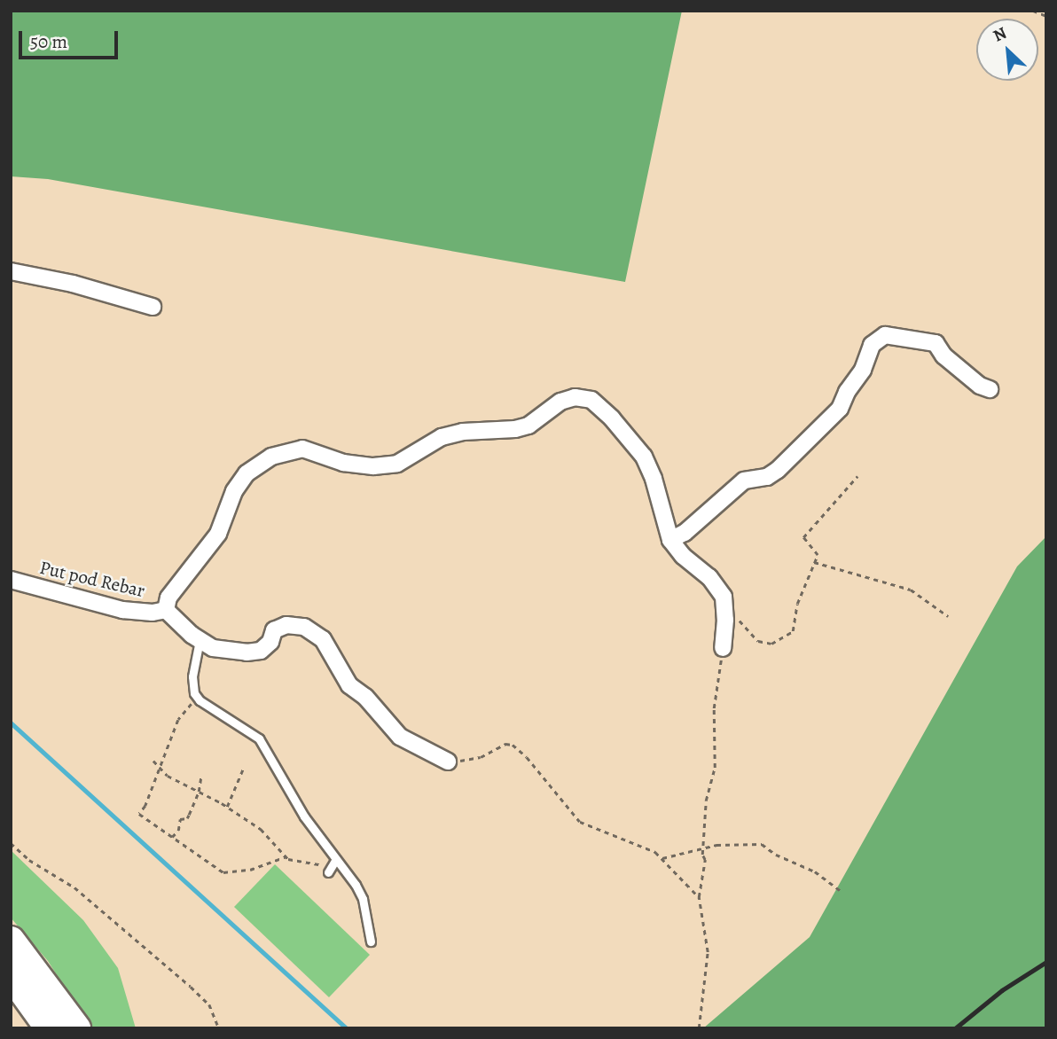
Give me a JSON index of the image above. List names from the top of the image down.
{
  "streets": {
    "street": ["Put pod Rebar"]
  },
  "scale_bar": "50 m",
  "north": "top left"
}
